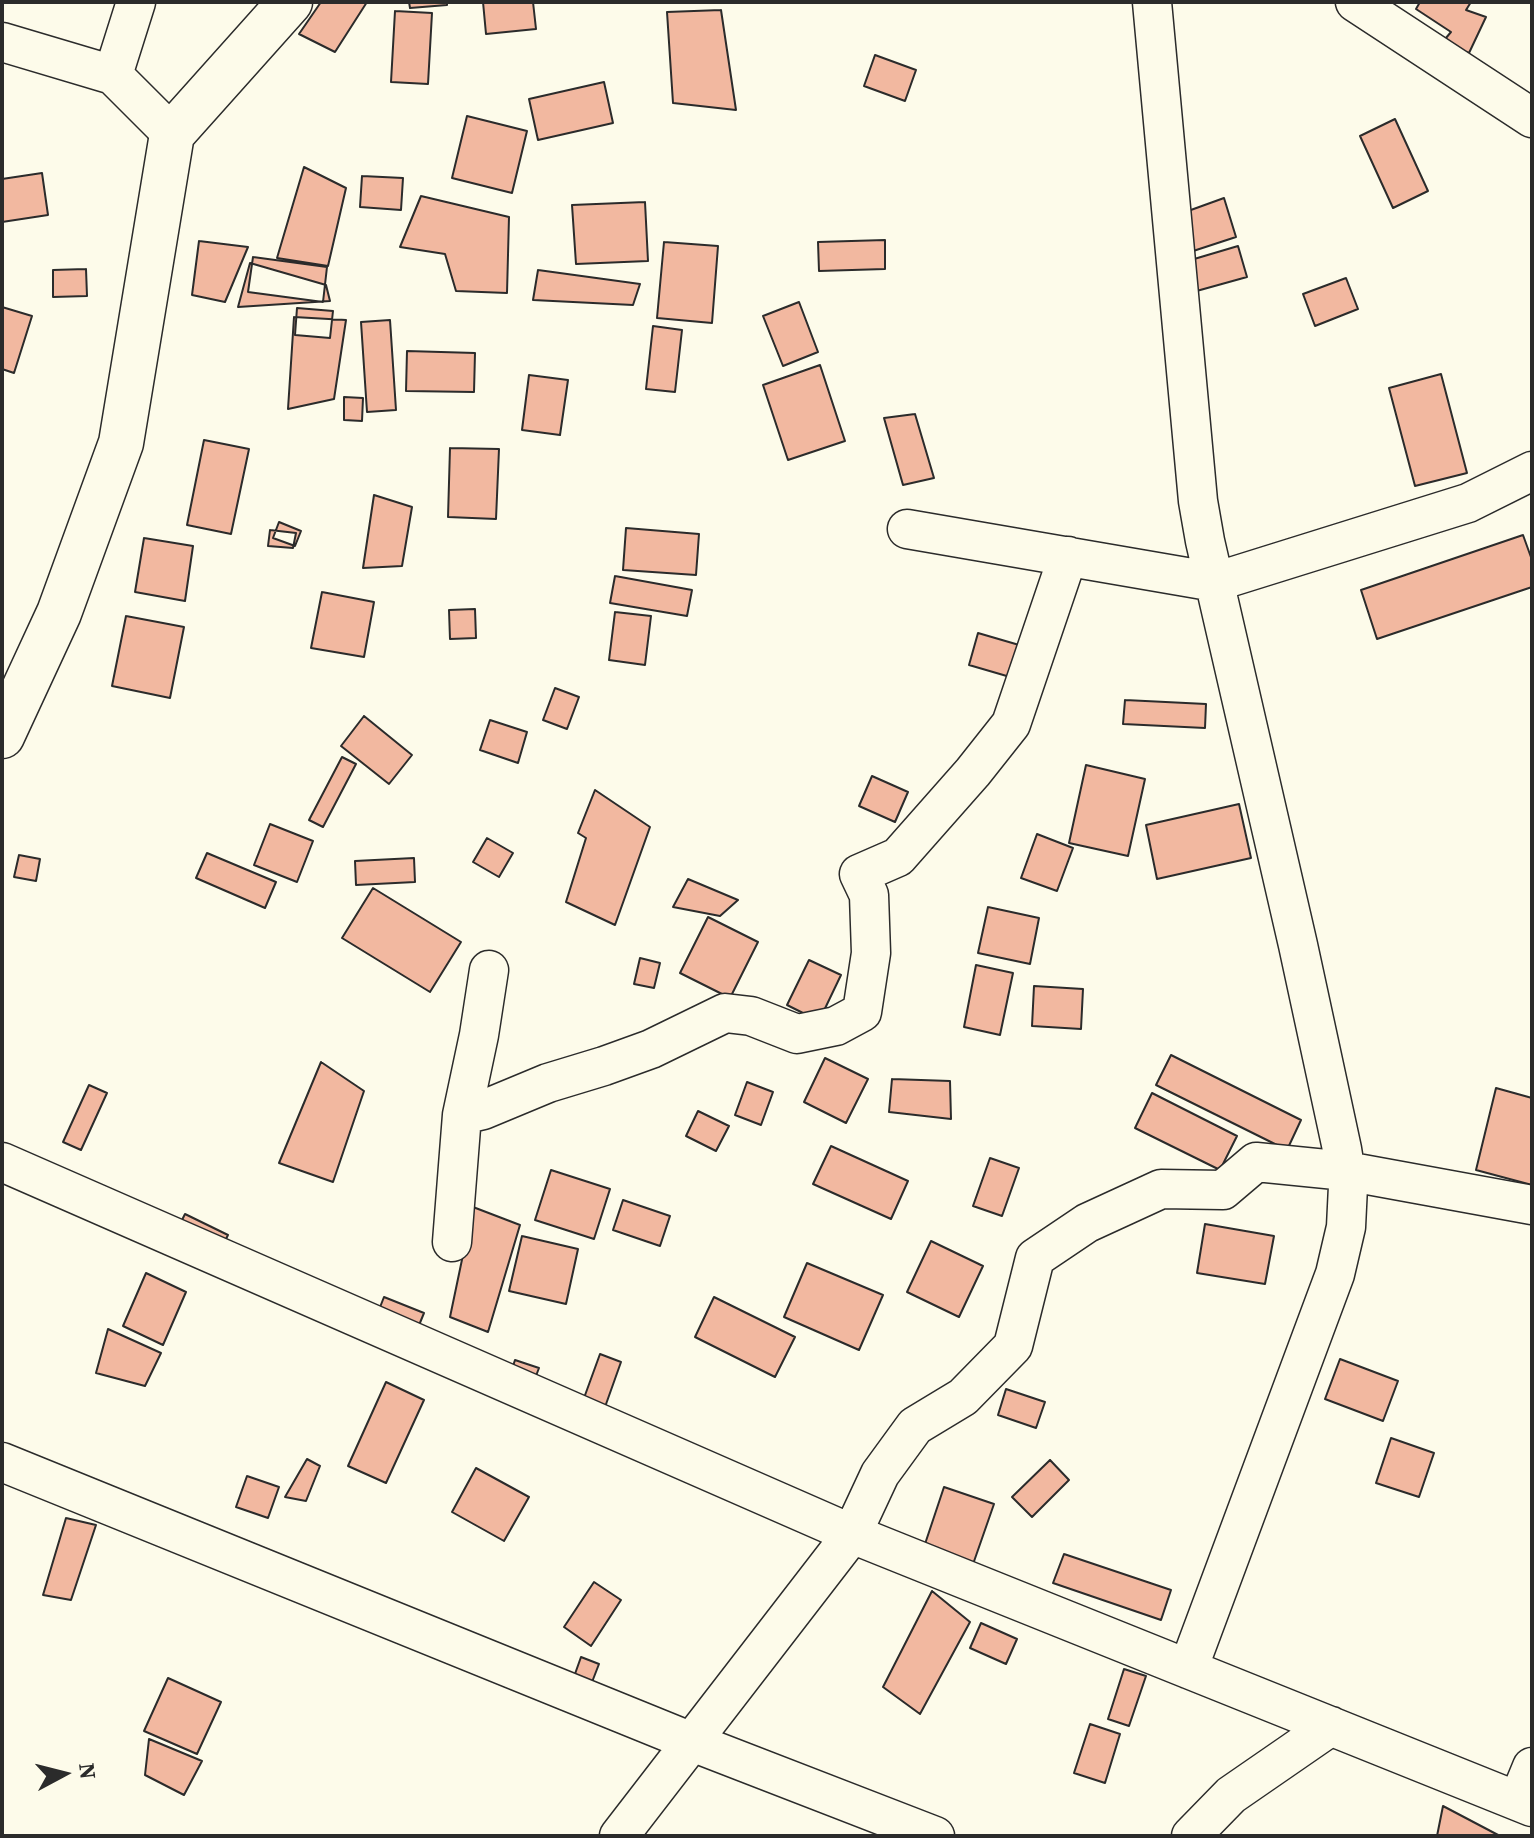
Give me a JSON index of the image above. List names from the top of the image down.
{
  "north": "right"
}
